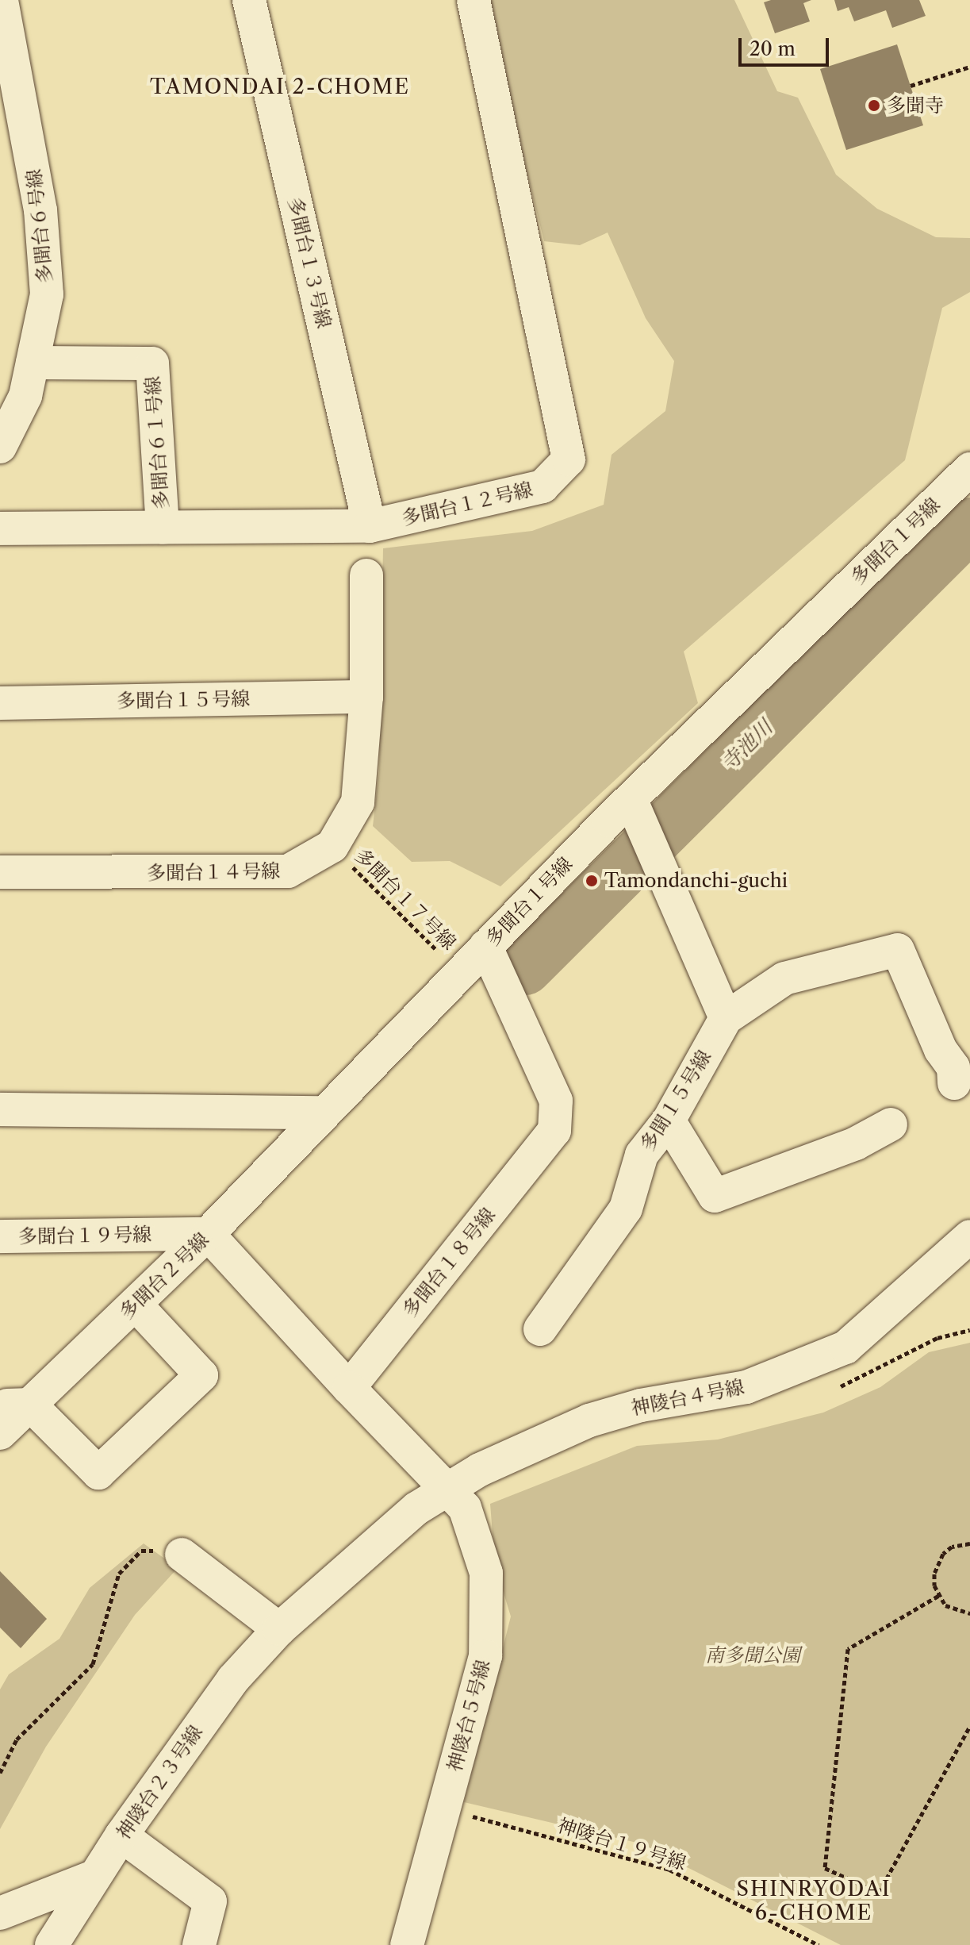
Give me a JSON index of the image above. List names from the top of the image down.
{
  "streets": {
    "street": [
      "多聞台６号線",
      "多聞台１３号線",
      "多聞台６１号線",
      "多聞台１２号線",
      "多聞台１号線",
      "多聞台１５号線",
      "多聞台１４号線",
      "多聞１５号線",
      "多聞台１９号線",
      "多聞台１８号線",
      "多聞台２号線",
      "神陵台４号線",
      "神陵台５号線",
      "神陵台２３号線"
    ],
    "path": ["多聞台１７号線", "神陵台１９号線"]
  },
  "crossings": [
    ["多聞台６号線", "多聞台６１号線"],
    ["多聞台１３号線", "多聞台１２号線"],
    ["多聞台６１号線", "多聞台１２号線"],
    ["多聞台１号線", "多聞台１７号線"],
    ["多聞台１号線", "多聞台１８号線"],
    ["多聞台１号線", "多聞台２号線"],
    ["多聞台１４号線", "多聞台１７号線"],
    ["多聞台１９号線", "多聞台２号線"],
    ["多聞台１８号線", "神陵台５号線"],
    ["神陵台４号線", "神陵台５号線"],
    ["神陵台４号線", "神陵台２３号線"],
    ["神陵台５号線", "神陵台２３号線"],
    ["神陵台５号線", "神陵台１９号線"]
  ],
  "districts": ["TAMONDAI 2-CHOME", "SHINRYODAI 6-CHOME"],
  "water": ["寺池川"],
  "parks": ["南多聞公園"],
  "places": ["多聞寺", "Tamondanchi-guchi"],
  "scale_bar": "20 m"
}
